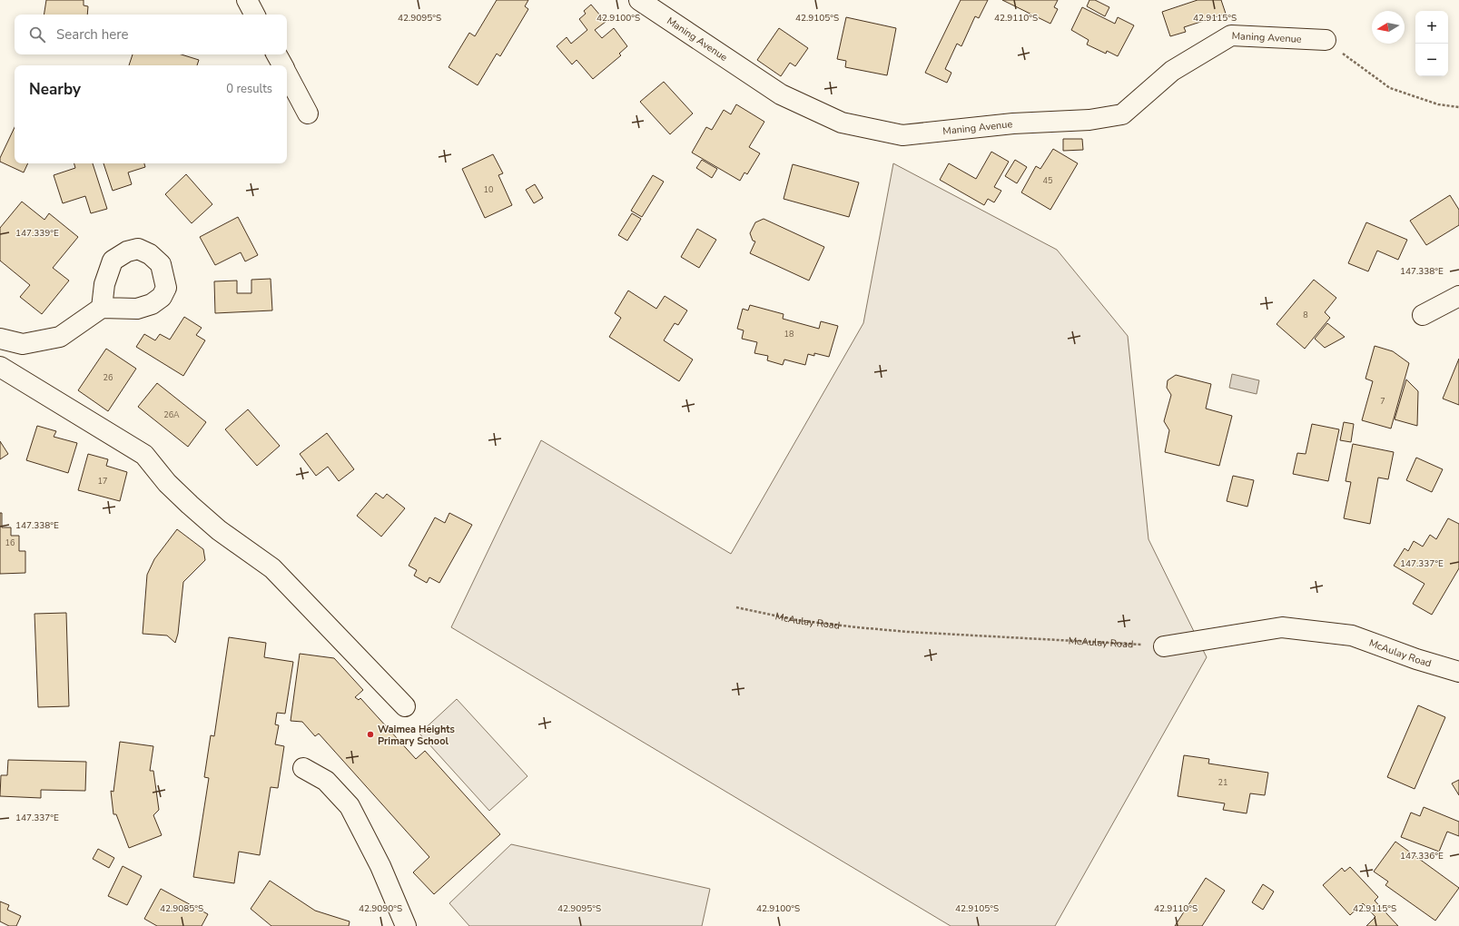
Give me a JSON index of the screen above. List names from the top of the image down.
{
  "streets": {
    "street": ["Maning Avenue", "McAulay Road"]
  },
  "places": ["Waimea Heights Primary School"],
  "house_numbers": [
    "45",
    "10",
    "8",
    "18",
    "26",
    "7",
    "26A",
    "17",
    "16",
    "21"
  ],
  "north": "left",
  "page": {
    "map_buttons": ["+", "−"],
    "search": "Search here",
    "heading": ["Nearby", "0 results"]
  },
  "coordinates": [
    "42.9095°S",
    "42.9100°S",
    "42.9105°S",
    "42.9110°S",
    "42.9115°S",
    "147.339°E",
    "147.338°E",
    "147.337°E",
    "147.336°E",
    "42.9085°S",
    "42.9090°S"
  ]
}
